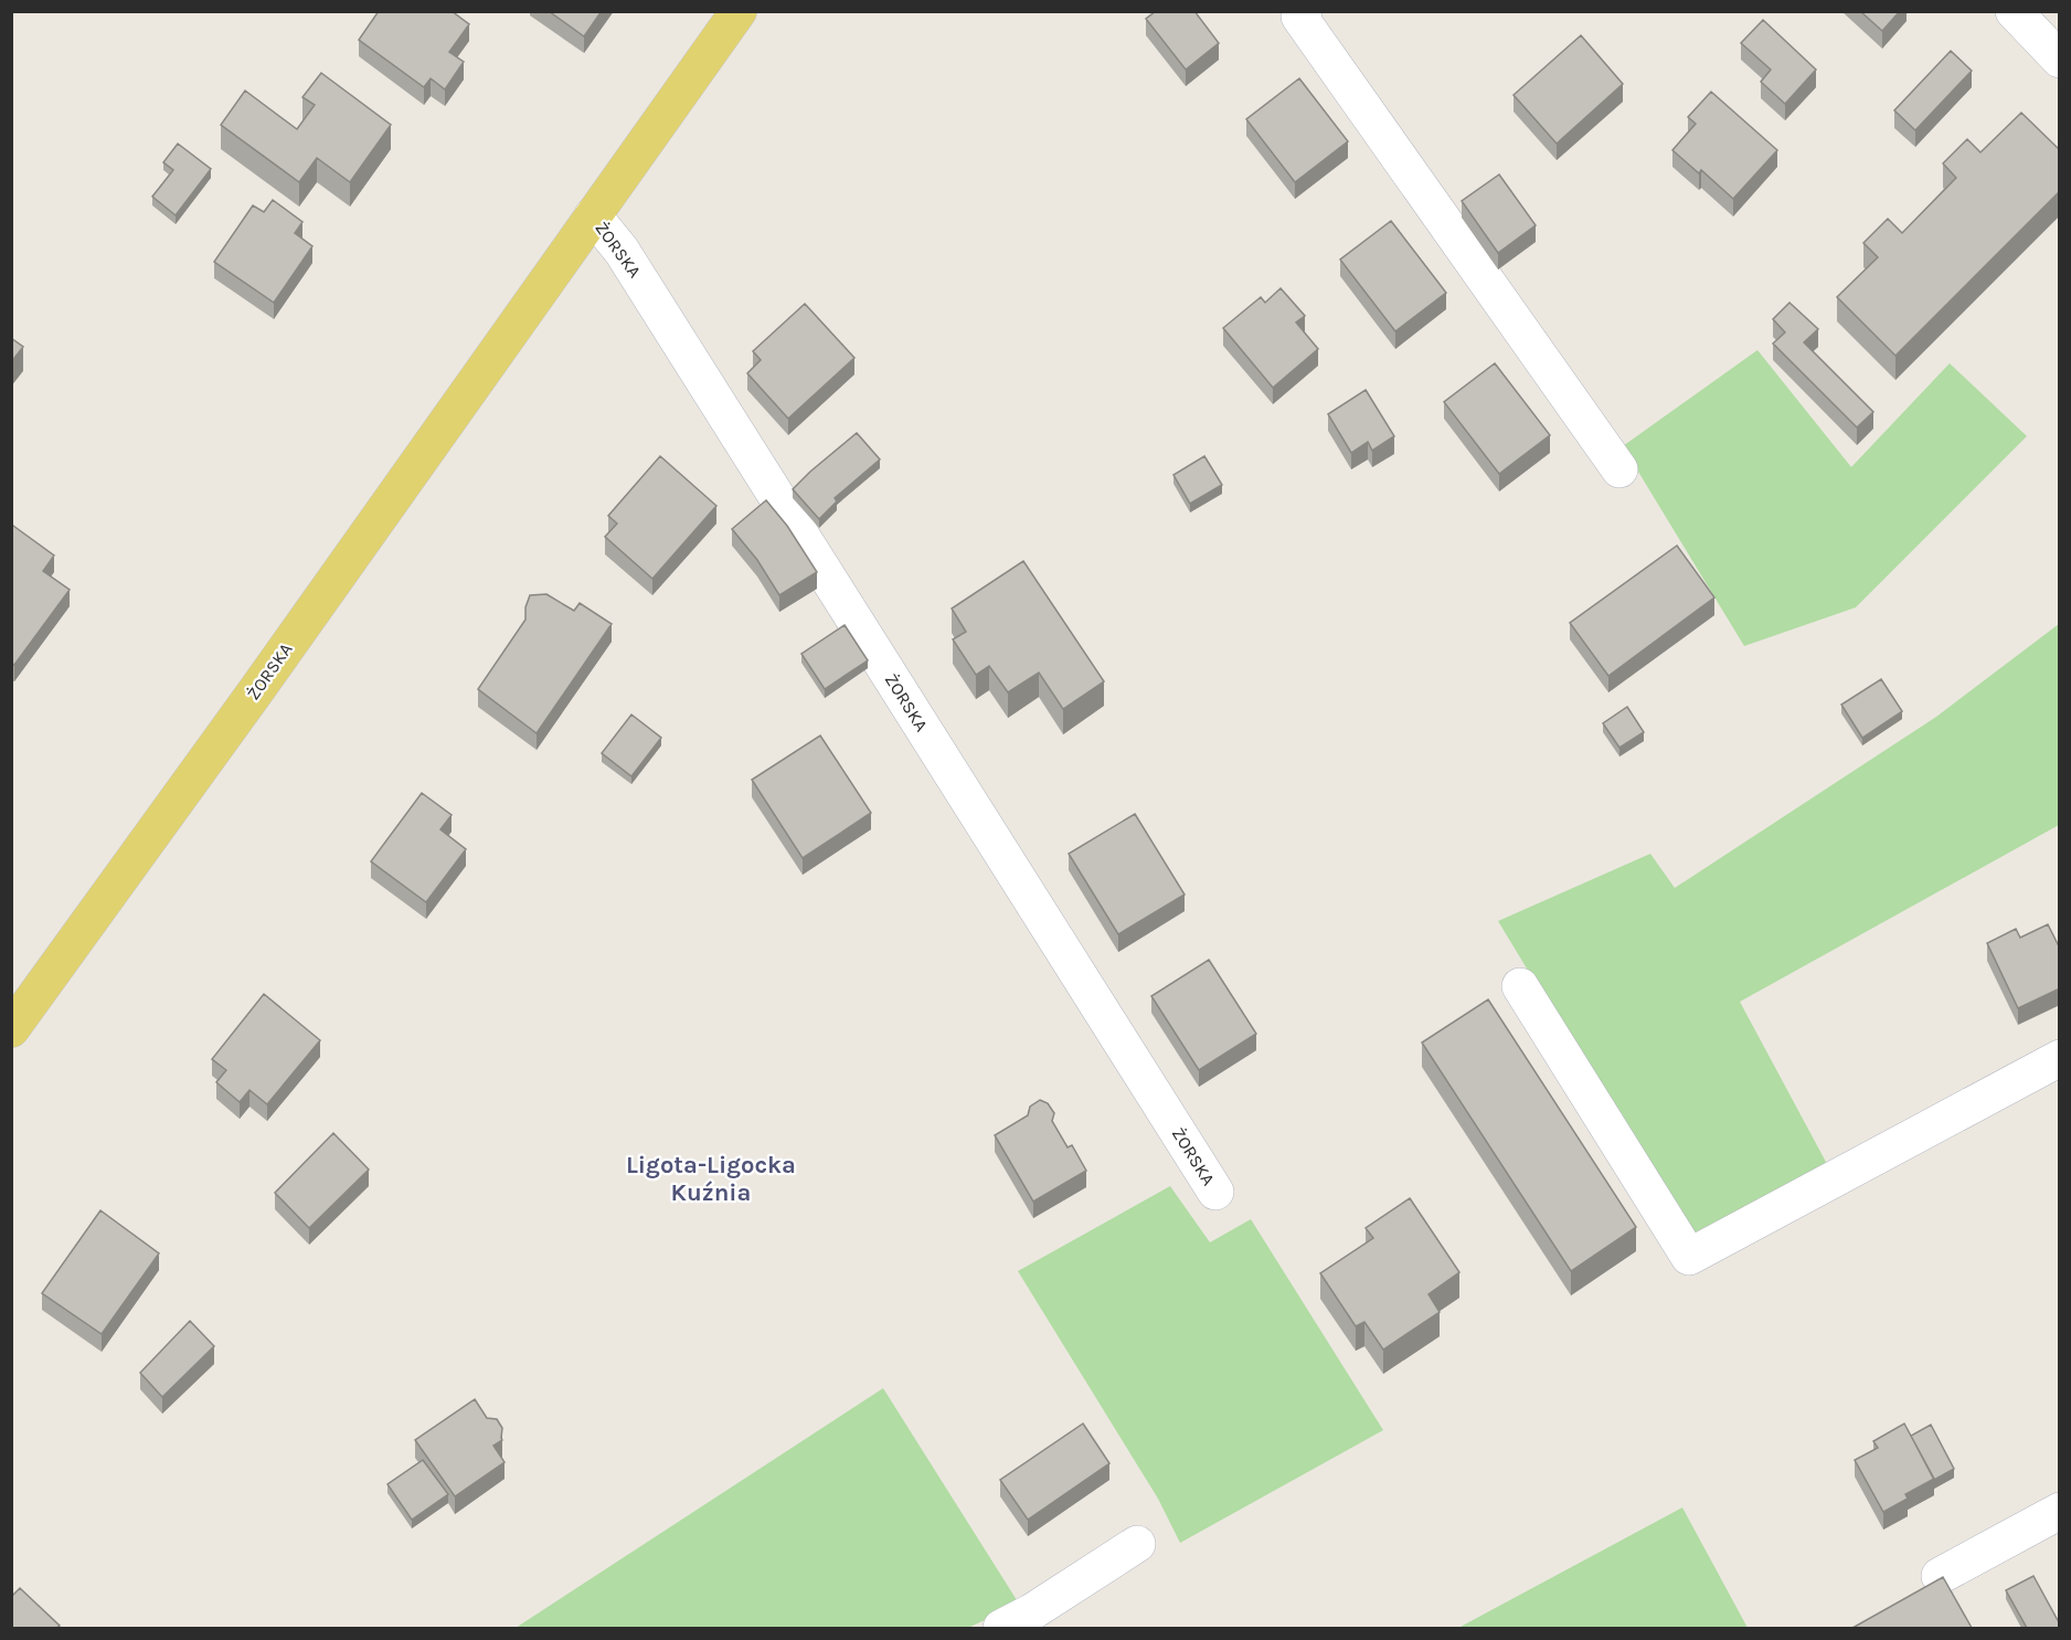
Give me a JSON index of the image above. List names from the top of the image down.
{
  "streets": {
    "main road": ["ŻORSKA"]
  },
  "districts": ["Ligota-Ligocka Kuźnia"]
}
